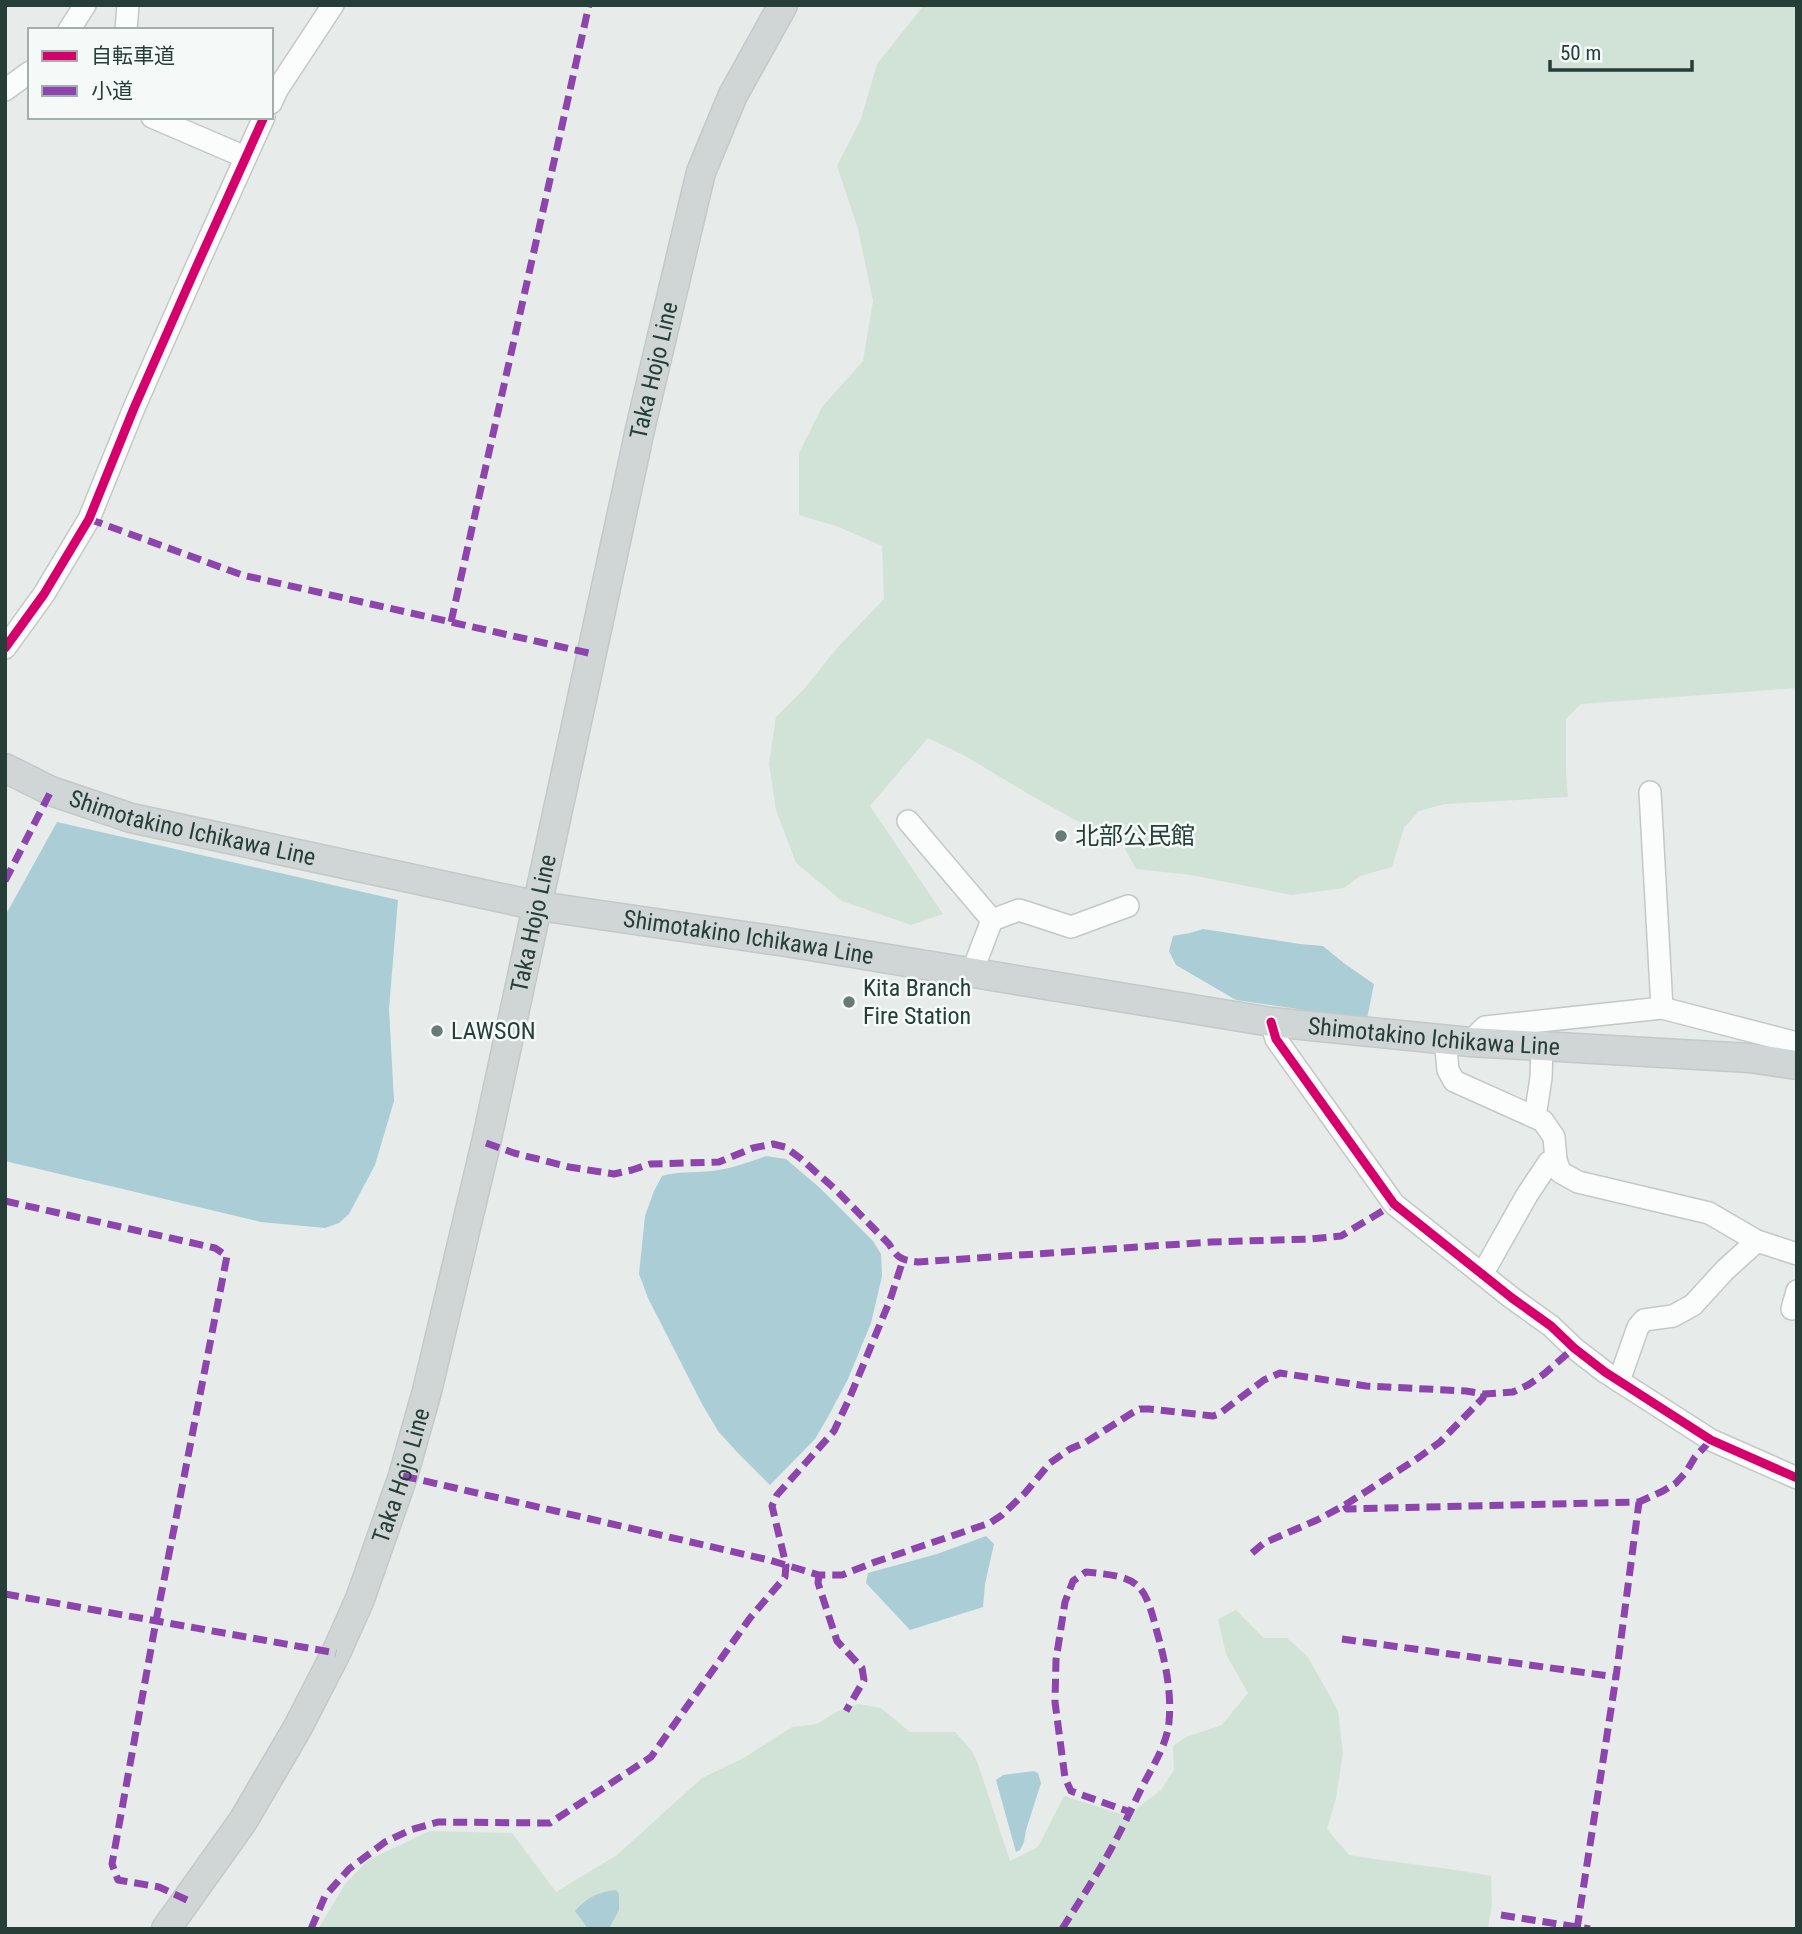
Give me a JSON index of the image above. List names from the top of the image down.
{
  "streets": {
    "main road": ["Taka Hojo Line", "Shimotakino Ichikawa Line"]
  },
  "crossings": [
    ["Taka Hojo Line", "Shimotakino Ichikawa Line"]
  ],
  "places": ["北部公民館", "Kita Branch Fire Station", "LAWSON"],
  "legend": ["自転車道", "小道"],
  "scale_bar": "50 m"
}
